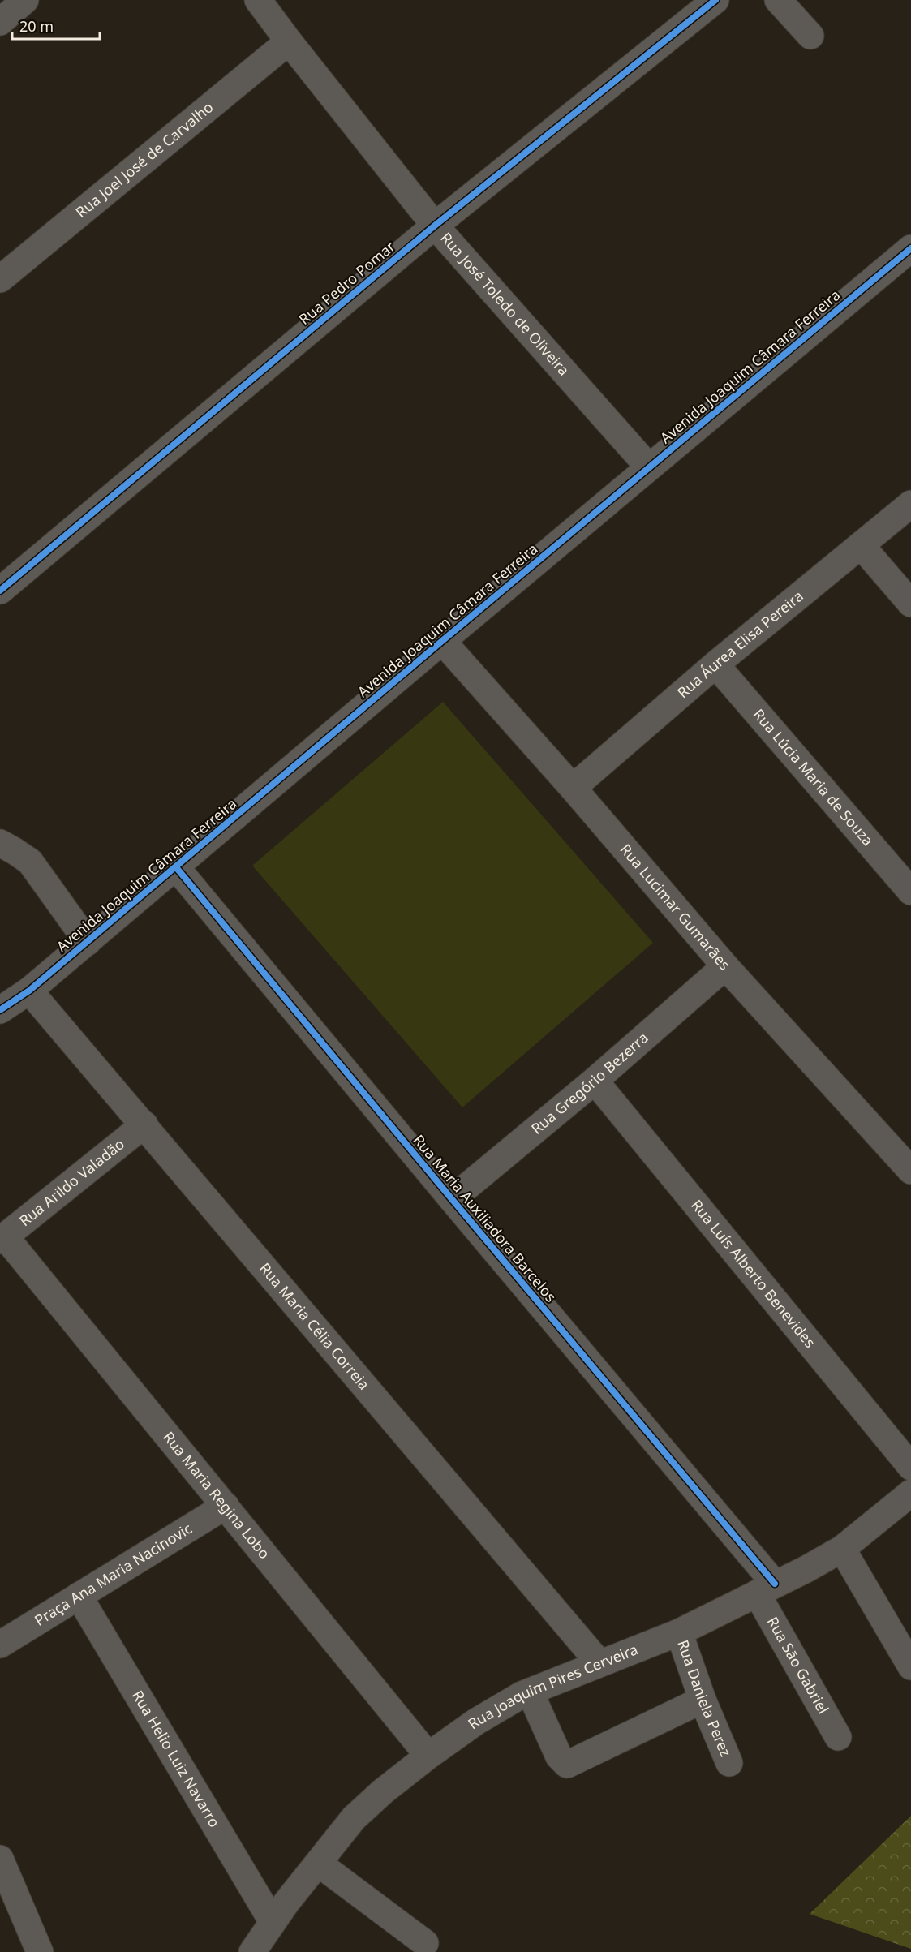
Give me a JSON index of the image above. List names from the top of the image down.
{
  "streets": {
    "street": [
      "Rua Joel José de Carvalho",
      "Rua Pedro Pomar",
      "Rua José Toledo de Oliveira",
      "Avenida Joaquim Câmara Ferreira",
      "Rua Áurea Elisa Pereira",
      "Rua Lúcia Maria de Souza",
      "Rua Lucimar Gumarães",
      "Rua Gregório Bezerra",
      "Rua Arildo Valadão",
      "Rua Maria Auxiliadora Barcelos",
      "Rua Luís Alberto Benevides",
      "Rua Maria Célia Correia",
      "Rua Maria Regina Lobo",
      "Praça Ana Maria Nacinovic",
      "Rua Sāo Gabriel",
      "Rua Joaquim Pires Cerveira",
      "Rua Daniela Perez",
      "Rua Helio Luiz Navarro"
    ]
  },
  "crossings": [
    ["Rua Joel José de Carvalho", "Rua José Toledo de Oliveira"],
    ["Rua Pedro Pomar", "Rua José Toledo de Oliveira"],
    ["Rua José Toledo de Oliveira", "Avenida Joaquim Câmara Ferreira"],
    ["Avenida Joaquim Câmara Ferreira", "Rua Lucimar Gumarães"],
    ["Avenida Joaquim Câmara Ferreira", "Rua Maria Auxiliadora Barcelos"],
    ["Avenida Joaquim Câmara Ferreira", "Rua Maria Célia Correia"],
    ["Rua Áurea Elisa Pereira", "Rua Lúcia Maria de Souza"],
    ["Rua Áurea Elisa Pereira", "Rua Lucimar Gumarães"],
    ["Rua Lucimar Gumarães", "Rua Gregório Bezerra"],
    ["Rua Gregório Bezerra", "Rua Maria Auxiliadora Barcelos"],
    ["Rua Gregório Bezerra", "Rua Luís Alberto Benevides"],
    ["Rua Arildo Valadão", "Rua Maria Célia Correia"],
    ["Rua Arildo Valadão", "Rua Maria Regina Lobo"],
    ["Rua Maria Auxiliadora Barcelos", "Rua Sāo Gabriel"],
    ["Rua Maria Auxiliadora Barcelos", "Rua Joaquim Pires Cerveira"],
    ["Rua Maria Célia Correia", "Rua Joaquim Pires Cerveira"],
    ["Rua Maria Regina Lobo", "Praça Ana Maria Nacinovic"],
    ["Rua Maria Regina Lobo", "Rua Joaquim Pires Cerveira"],
    ["Praça Ana Maria Nacinovic", "Rua Helio Luiz Navarro"],
    ["Rua Sāo Gabriel", "Rua Joaquim Pires Cerveira"],
    ["Rua Joaquim Pires Cerveira", "Rua Daniela Perez"],
    ["Rua Joaquim Pires Cerveira", "Rua Helio Luiz Navarro"]
  ],
  "scale_bar": "20 m"
}
